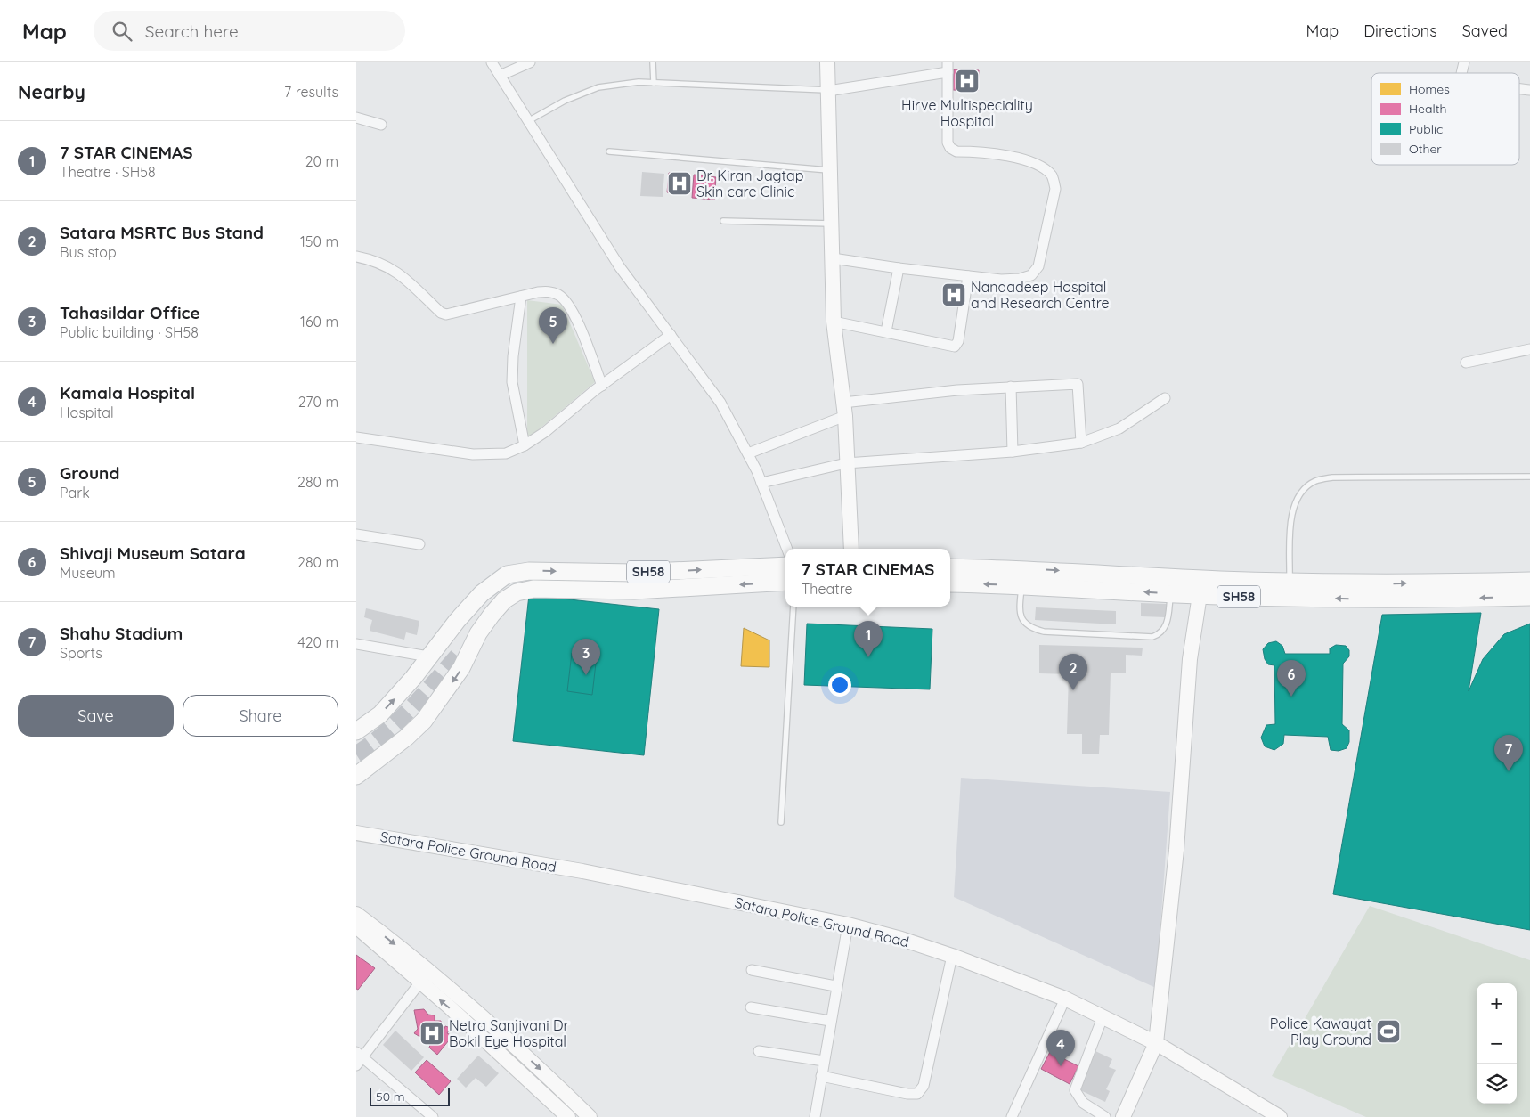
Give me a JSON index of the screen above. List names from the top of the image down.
{
  "streets": {
    "main road": ["SH58", "Satara Police Ground Road"]
  },
  "places": {
    "hospital": [
      "Hirve Multispeciality Hospital",
      "Dr. Kiran Jagtap Skin care Clinic",
      "Nandadeep Hospital and Research Centre",
      "Netra Sanjivani Dr Bokil Eye Hospital"
    ],
    "sports": ["Police Kawayat Play Ground"]
  },
  "legend": [
    "Homes",
    "Health",
    "Public",
    "Other"
  ],
  "scale_bar": "50 m",
  "page": {
    "header": "Map",
    "search": "Search here",
    "nav": ["Map", "Directions", "Saved"],
    "heading": ["Nearby", "7 results"],
    "list": [
      {
        "mark": "1",
        "name": "7 STAR CINEMAS",
        "note": "Theatre · SH58",
        "value": "20 m"
      },
      {
        "mark": "2",
        "name": "Satara MSRTC Bus Stand",
        "note": "Bus stop",
        "value": "150 m"
      },
      {
        "mark": "3",
        "name": "Tahasildar Office",
        "note": "Public building · SH58",
        "value": "160 m"
      },
      {
        "mark": "4",
        "name": "Kamala Hospital",
        "note": "Hospital",
        "value": "270 m"
      },
      {
        "mark": "5",
        "name": "Ground",
        "note": "Park",
        "value": "280 m"
      },
      {
        "mark": "6",
        "name": "Shivaji Museum Satara",
        "note": "Museum",
        "value": "280 m"
      },
      {
        "mark": "7",
        "name": "Shahu Stadium",
        "note": "Sports",
        "value": "420 m"
      }
    ],
    "pins": [
      "5",
      "1",
      "3",
      "2",
      "6",
      "7",
      "4"
    ],
    "popup": ["7 STAR CINEMAS", "Theatre"],
    "buttons": ["Save", "Share"],
    "map_buttons": ["+", "−"],
    "scale": "50 m"
  }
}
